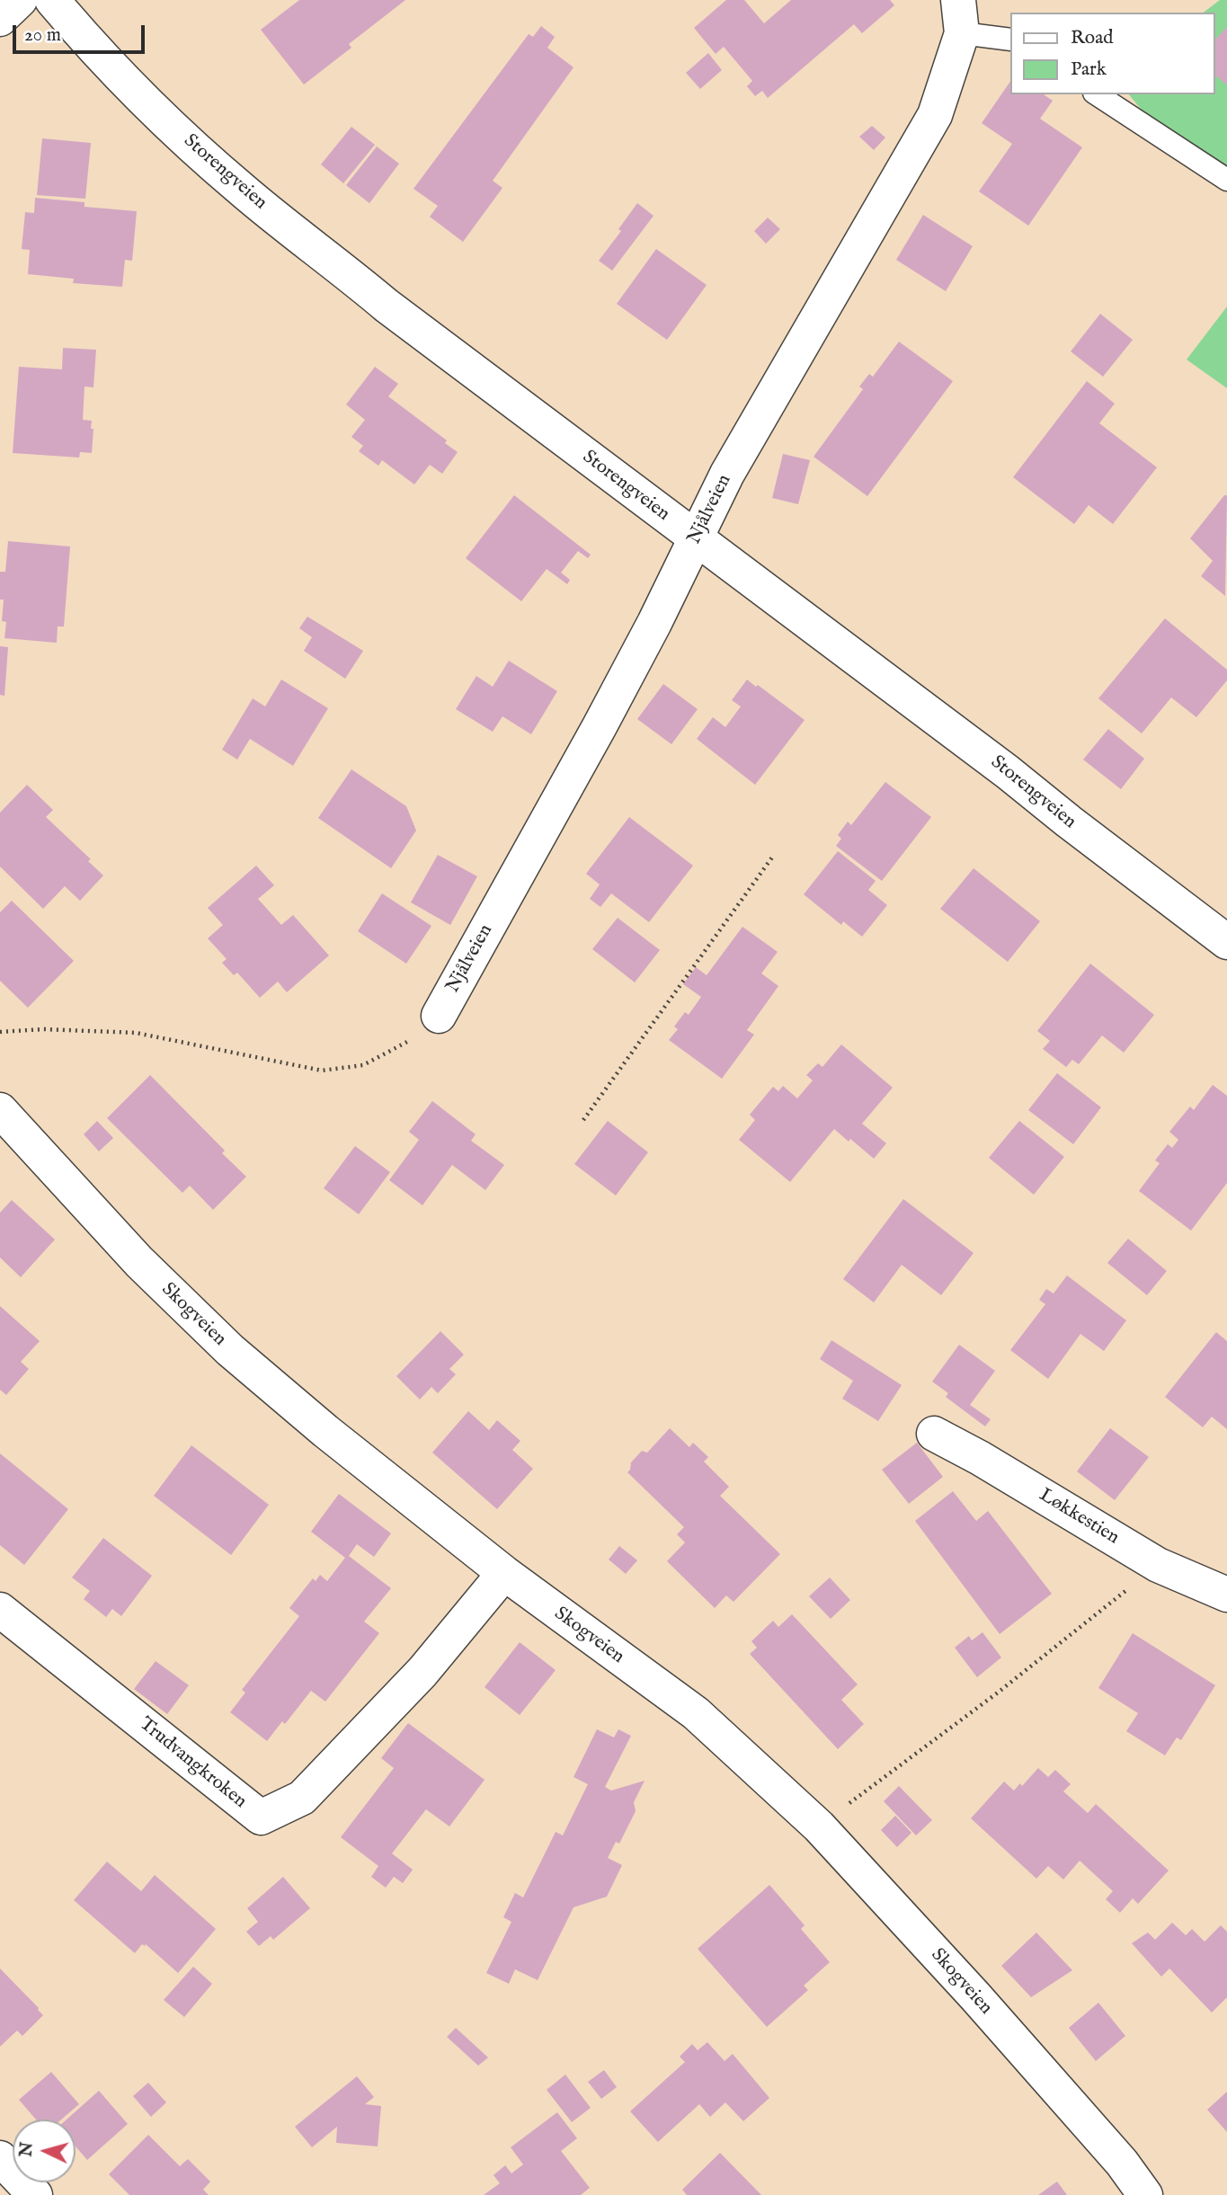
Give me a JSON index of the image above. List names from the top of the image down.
{
  "streets": {
    "street": [
      "Storengveien",
      "Njålveien",
      "Skogveien",
      "Løkkestien",
      "Trudvangkroken"
    ]
  },
  "crossings": [
    ["Storengveien", "Njålveien"],
    ["Skogveien", "Trudvangkroken"]
  ],
  "legend": ["Road", "Park"],
  "scale_bar": "20 m",
  "north": "left"
}
